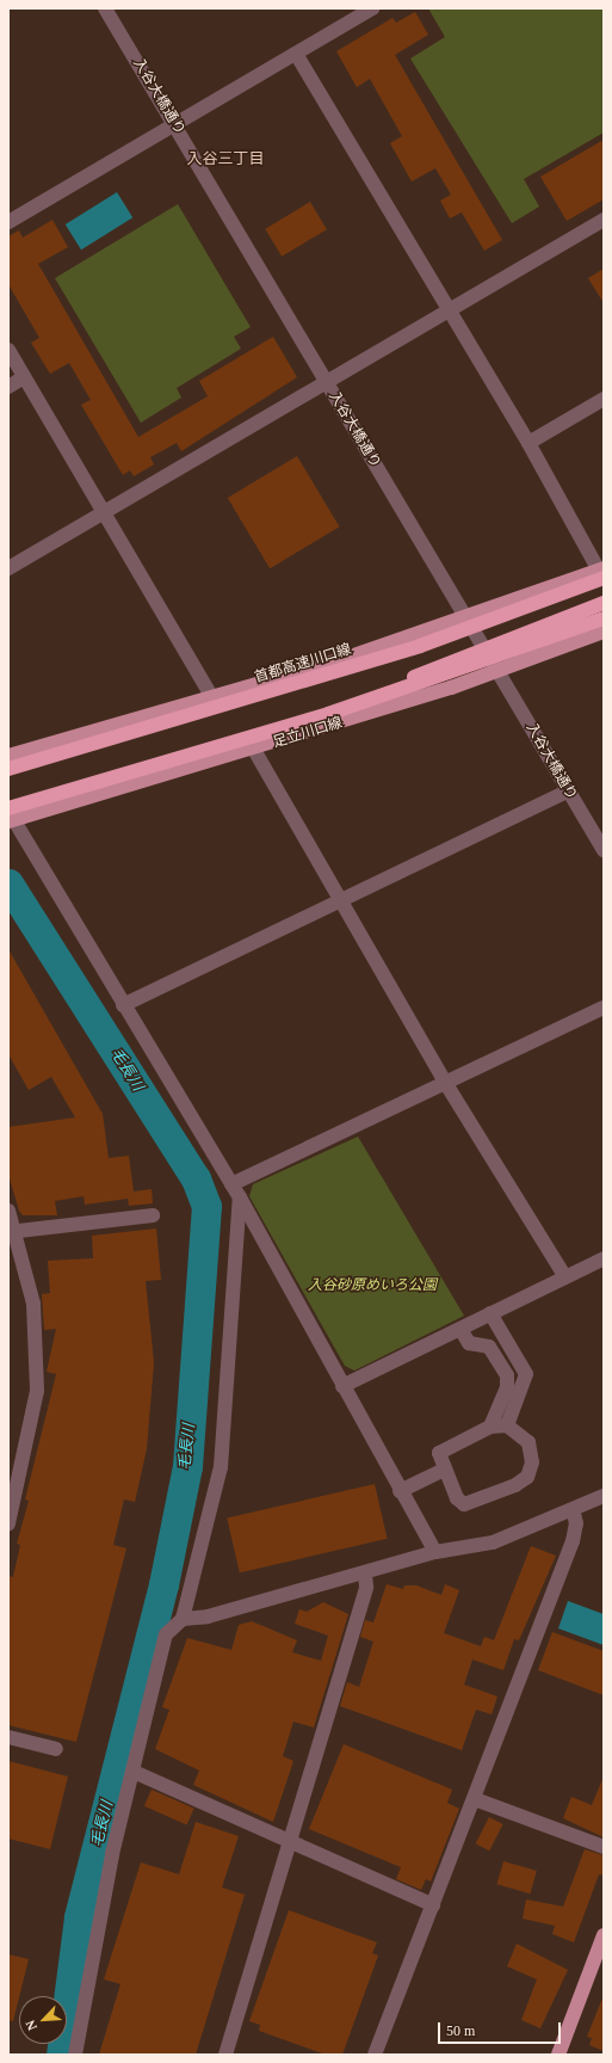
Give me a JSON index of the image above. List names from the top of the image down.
{
  "streets": {
    "highway": ["首都高速川口線"],
    "main road": ["足立川口線"],
    "street": ["入谷大橋通り"]
  },
  "crossings": [
    ["入谷大橋通り", "足立川口線"]
  ],
  "districts": ["入谷三丁目"],
  "water": ["毛長川"],
  "parks": ["入谷砂原めいろ公園"],
  "scale_bar": "50 m",
  "north": "bottom left"
}
